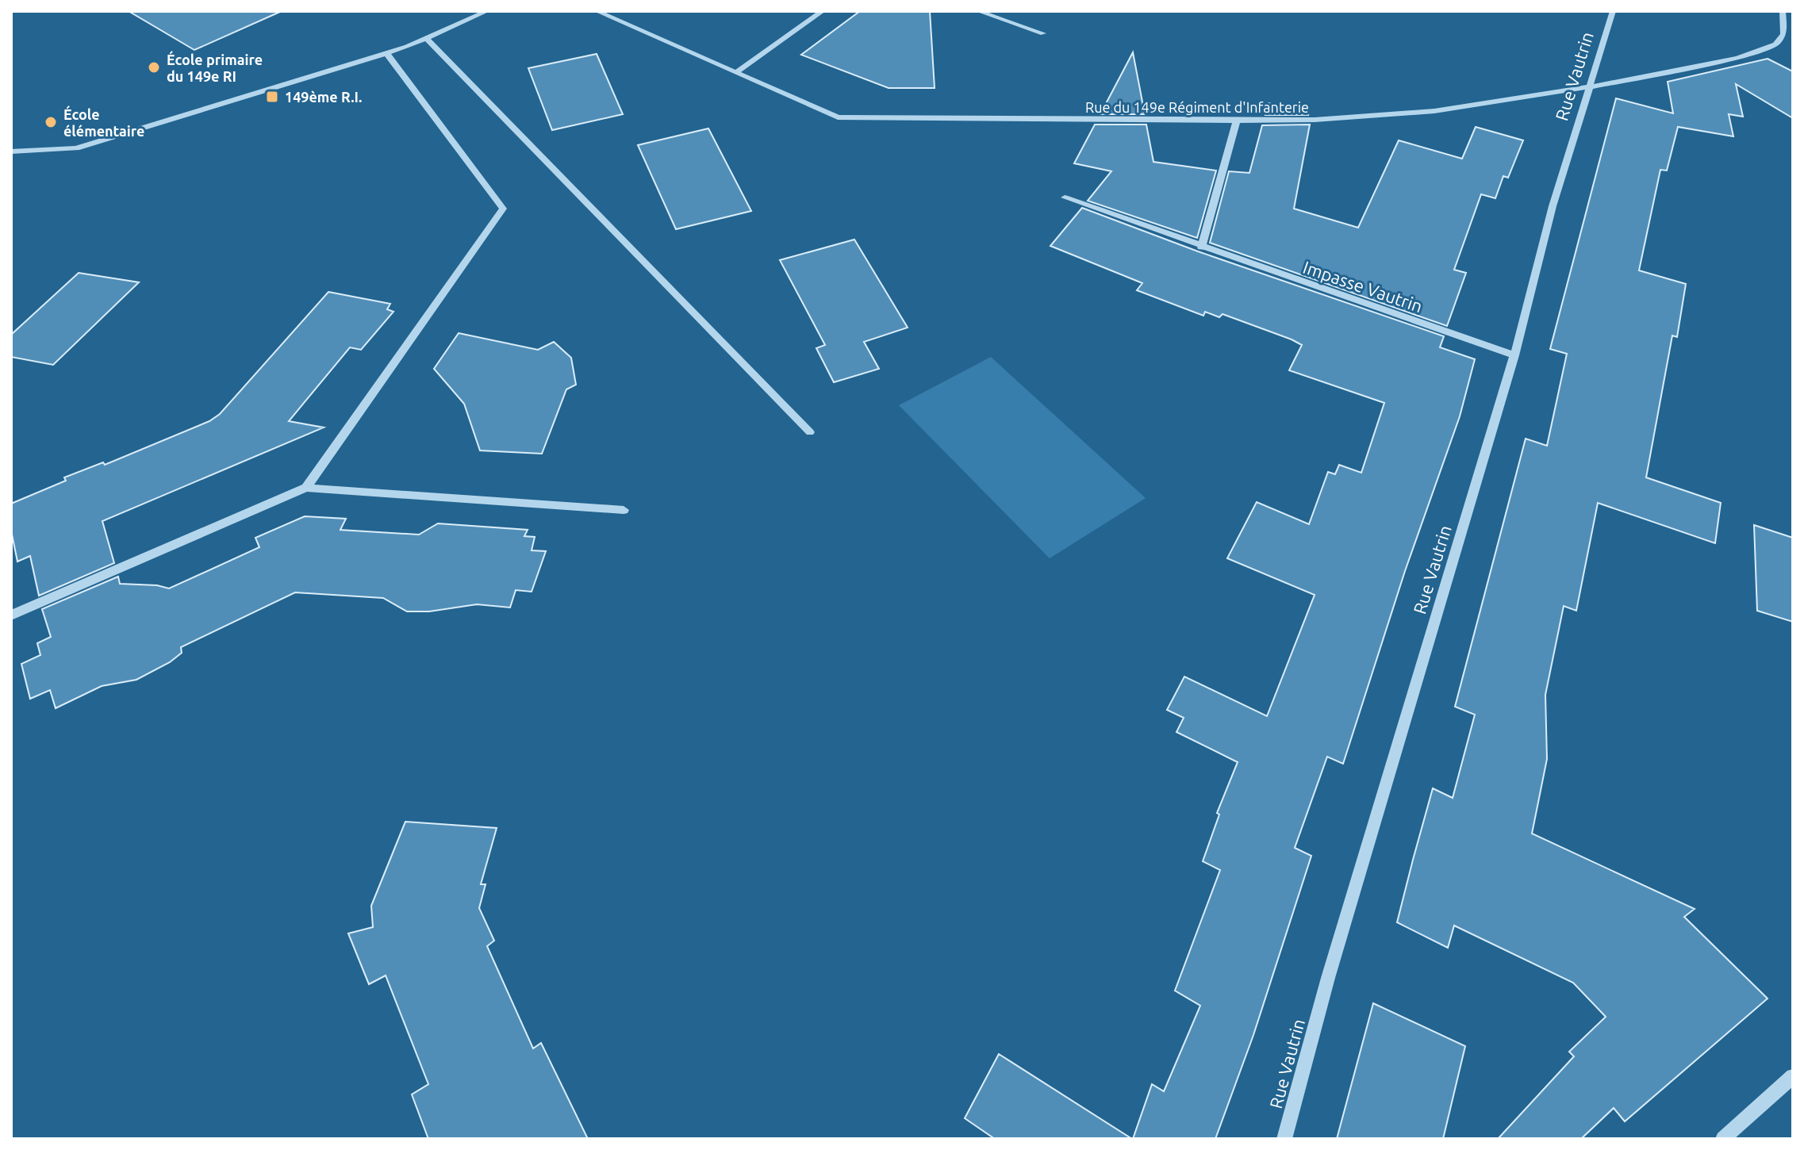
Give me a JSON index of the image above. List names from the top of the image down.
{
  "streets": {
    "street": ["Rue Vautrin", "Rue du 149e Régiment d'Infanterie", "Impasse Vautrin"]
  },
  "crossings": [
    ["Rue Vautrin", "Rue du 149e Régiment d'Infanterie"],
    ["Rue Vautrin", "Impasse Vautrin"]
  ],
  "places": {
    "other": ["École primaire du 149e RI", "École élémentaire"],
    "transit": ["149ème R.I."]
  }
}
